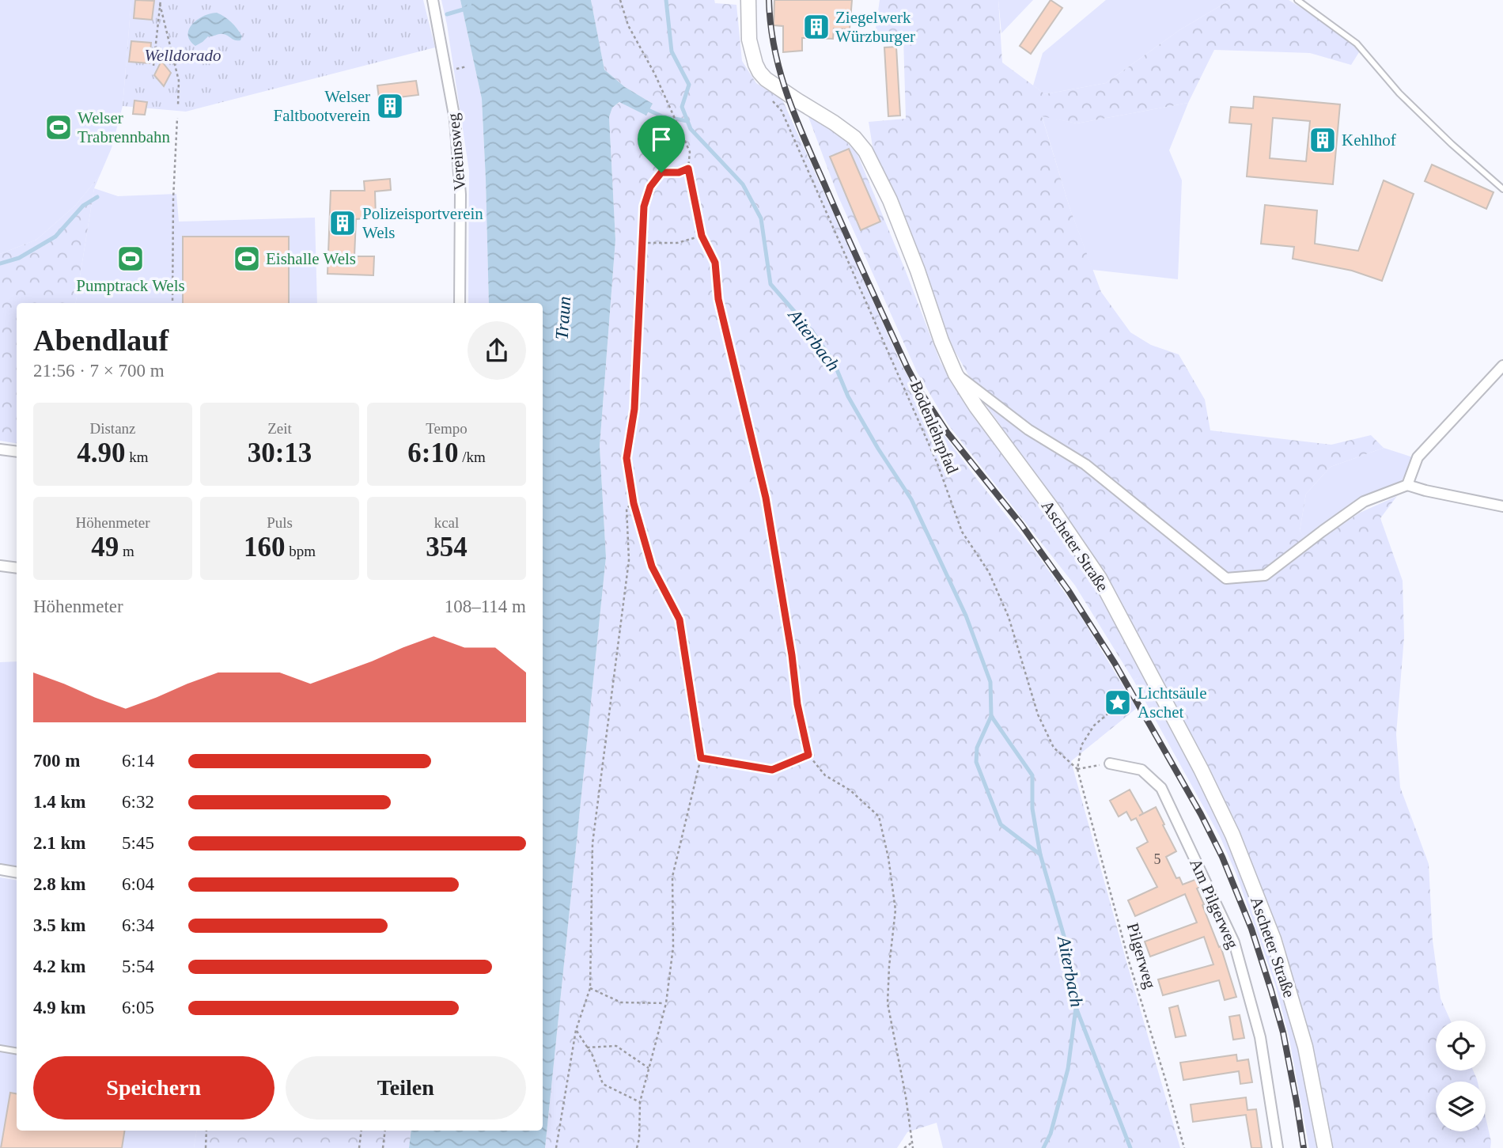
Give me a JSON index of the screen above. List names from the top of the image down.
{
  "streets": {
    "main road": ["Ascheter Straße"],
    "street": ["Vereinsweg", "Am Pilgerweg"],
    "path": ["Bodenlehrpfad", "Pilgerweg"]
  },
  "crossings": [
    ["Bodenlehrpfad", "Pilgerweg"]
  ],
  "water": ["Traun", "Aiterbach"],
  "parks": ["Welldorado"],
  "places": {
    "building": [
      "Ziegelwerk Würzburger",
      "Welser Faltbootverein",
      "Kehlhof",
      "Polizeisportverein Wels"
    ],
    "sports": ["Welser Trabrennbahn", "Pumptrack Wels", "Eishalle Wels"],
    "place": ["Lichtsäule Aschet"]
  },
  "house_numbers": ["5"],
  "page": {
    "heading": ["Abendlauf", "21:56 · 7 × 700 m"],
    "stats": [
      ["Distanz", "4.90 km"],
      ["Zeit", "30:13"],
      ["Tempo", "6:10 /km"],
      ["Höhenmeter", "49 m"],
      ["Puls", "160 bpm"],
      ["kcal", "354"]
    ],
    "chart": ["Höhenmeter", "108–114 m"],
    "list": [
      {
        "name": "700 m",
        "note": "6:14"
      },
      {
        "name": "1.4 km",
        "note": "6:32"
      },
      {
        "name": "2.1 km",
        "note": "5:45"
      },
      {
        "name": "2.8 km",
        "note": "6:04"
      },
      {
        "name": "3.5 km",
        "note": "6:34"
      },
      {
        "name": "4.2 km",
        "note": "5:54"
      },
      {
        "name": "4.9 km",
        "note": "6:05"
      }
    ],
    "buttons": ["Speichern", "Teilen"]
  }
}
